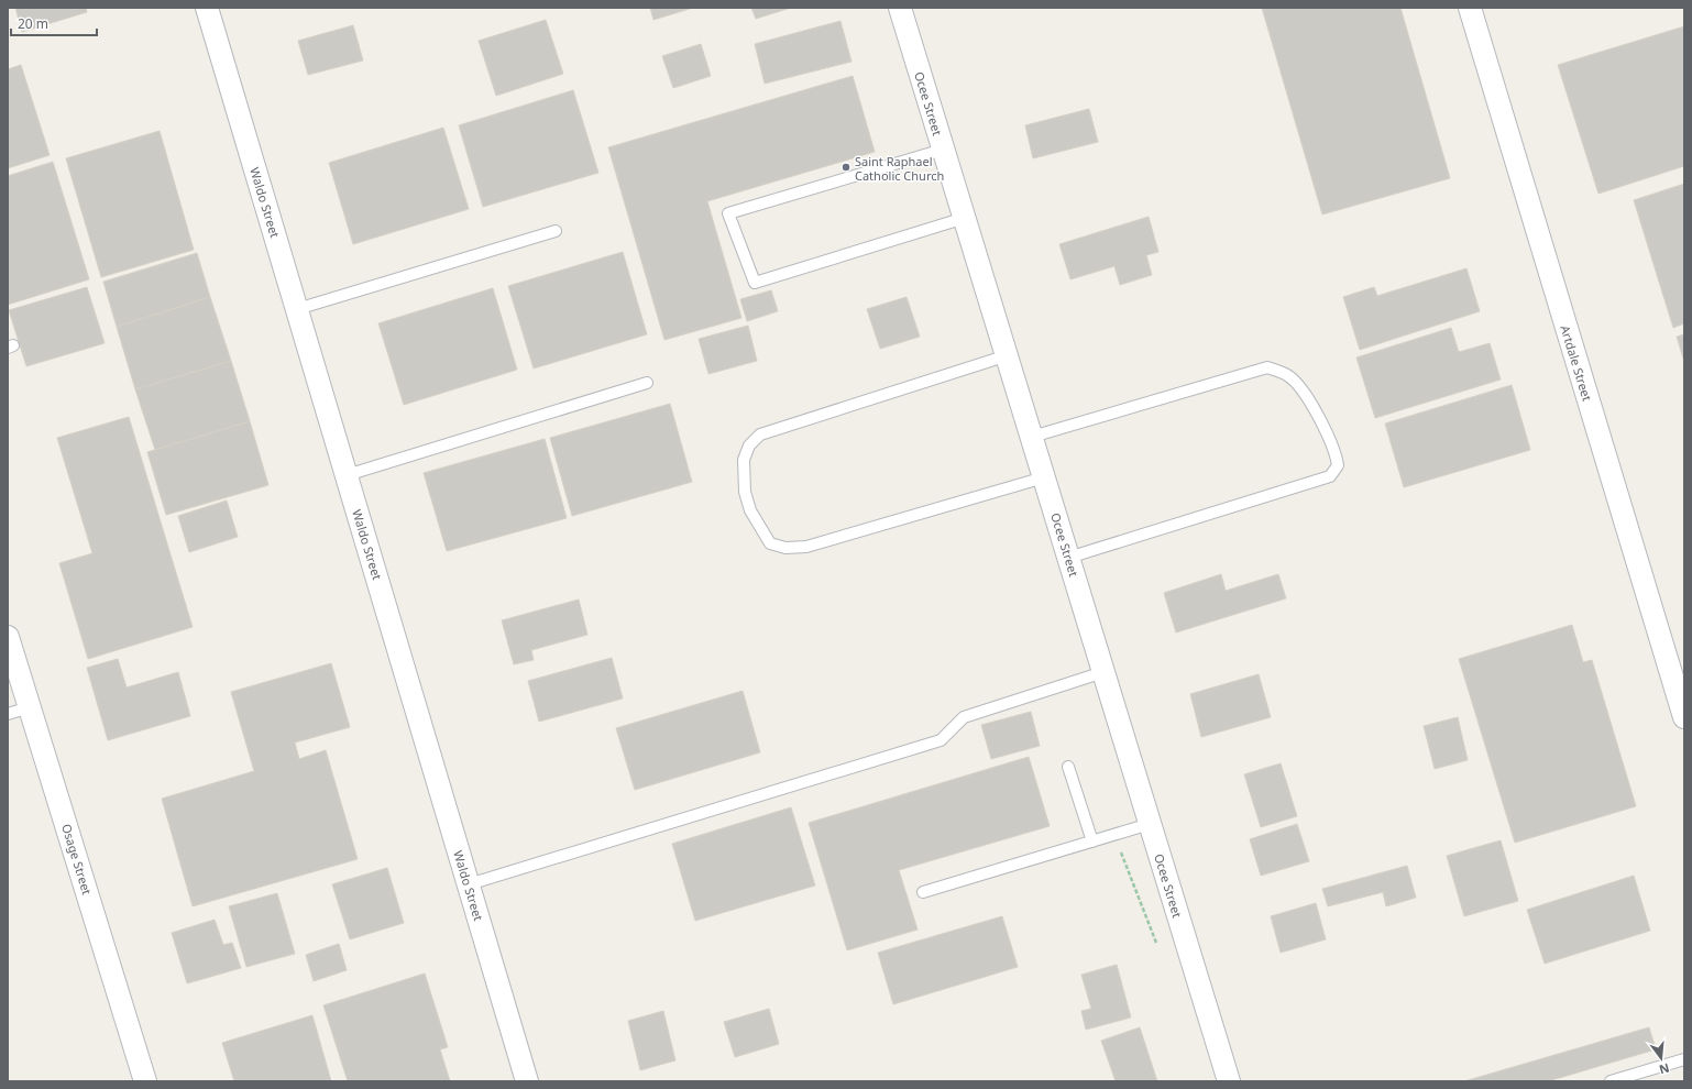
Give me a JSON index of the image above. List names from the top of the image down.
{
  "streets": {
    "street": [
      "Ocee Street",
      "Waldo Street",
      "Artdale Street",
      "Osage Street"
    ]
  },
  "places": ["Saint Raphael Catholic Church"],
  "scale_bar": "20 m",
  "north": "bottom"
}
